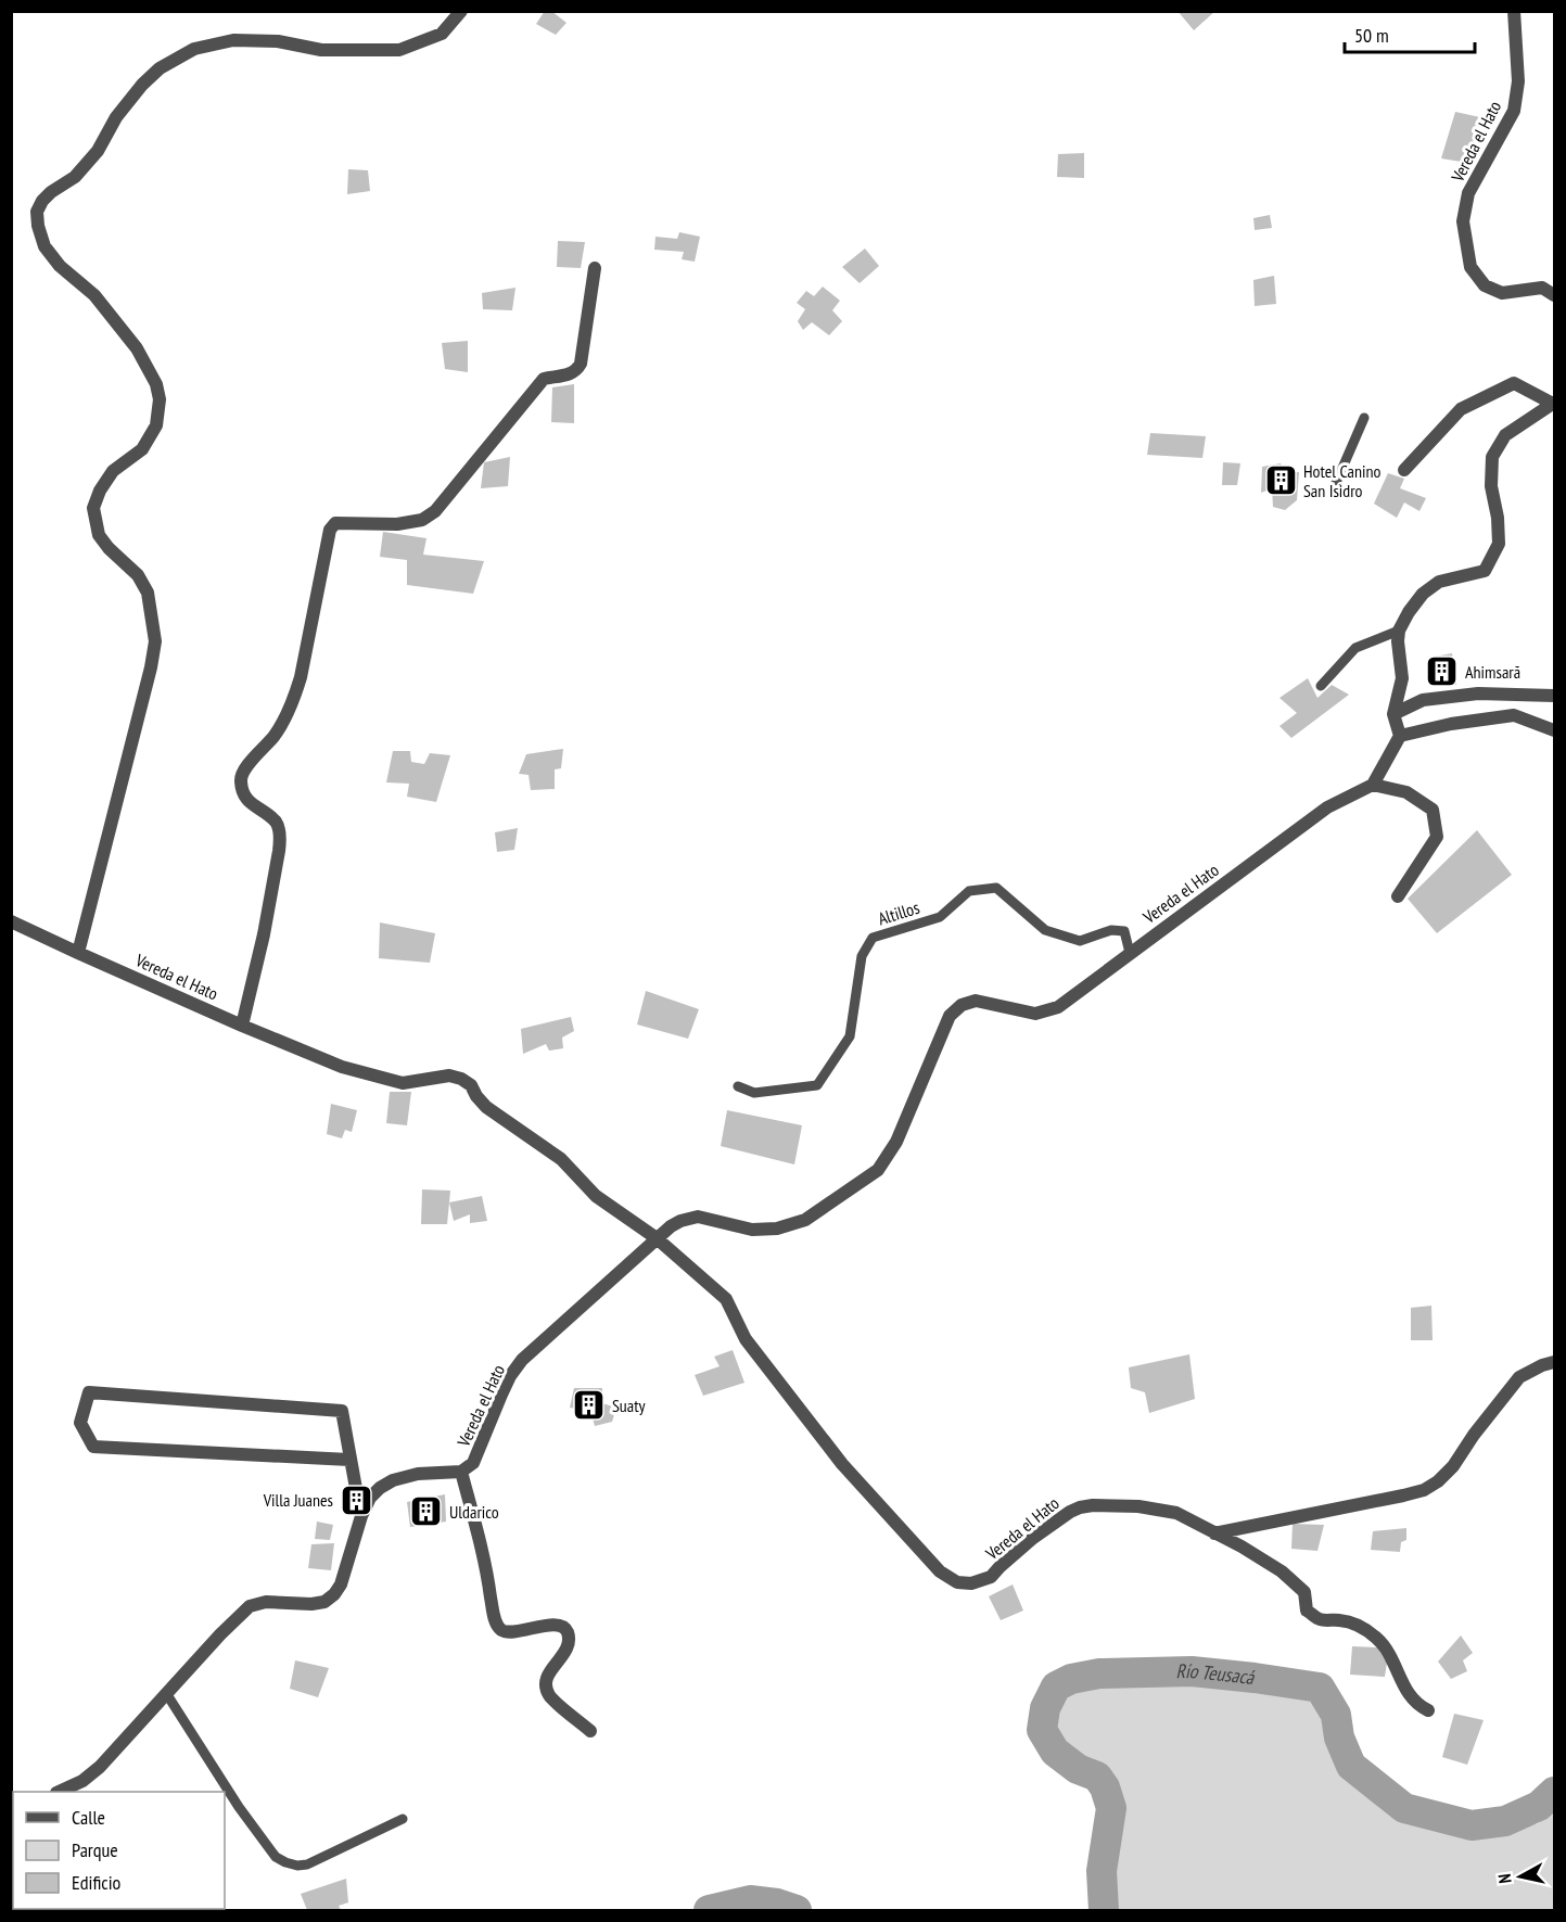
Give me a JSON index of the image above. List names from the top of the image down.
{
  "streets": {
    "street": ["Vereda el Hato"],
    "lane": ["Altillos"]
  },
  "crossings": [
    ["Vereda el Hato", "Altillos"]
  ],
  "water": ["Río Teusacá"],
  "places": {
    "building": [
      "Hotel Canino San Isidro",
      "Ahimsarã",
      "Suaty",
      "Villa Juanes",
      "Uldarico"
    ]
  },
  "legend": ["Calle", "Parque", "Edificio"],
  "scale_bar": "50 m",
  "north": "left"
}
